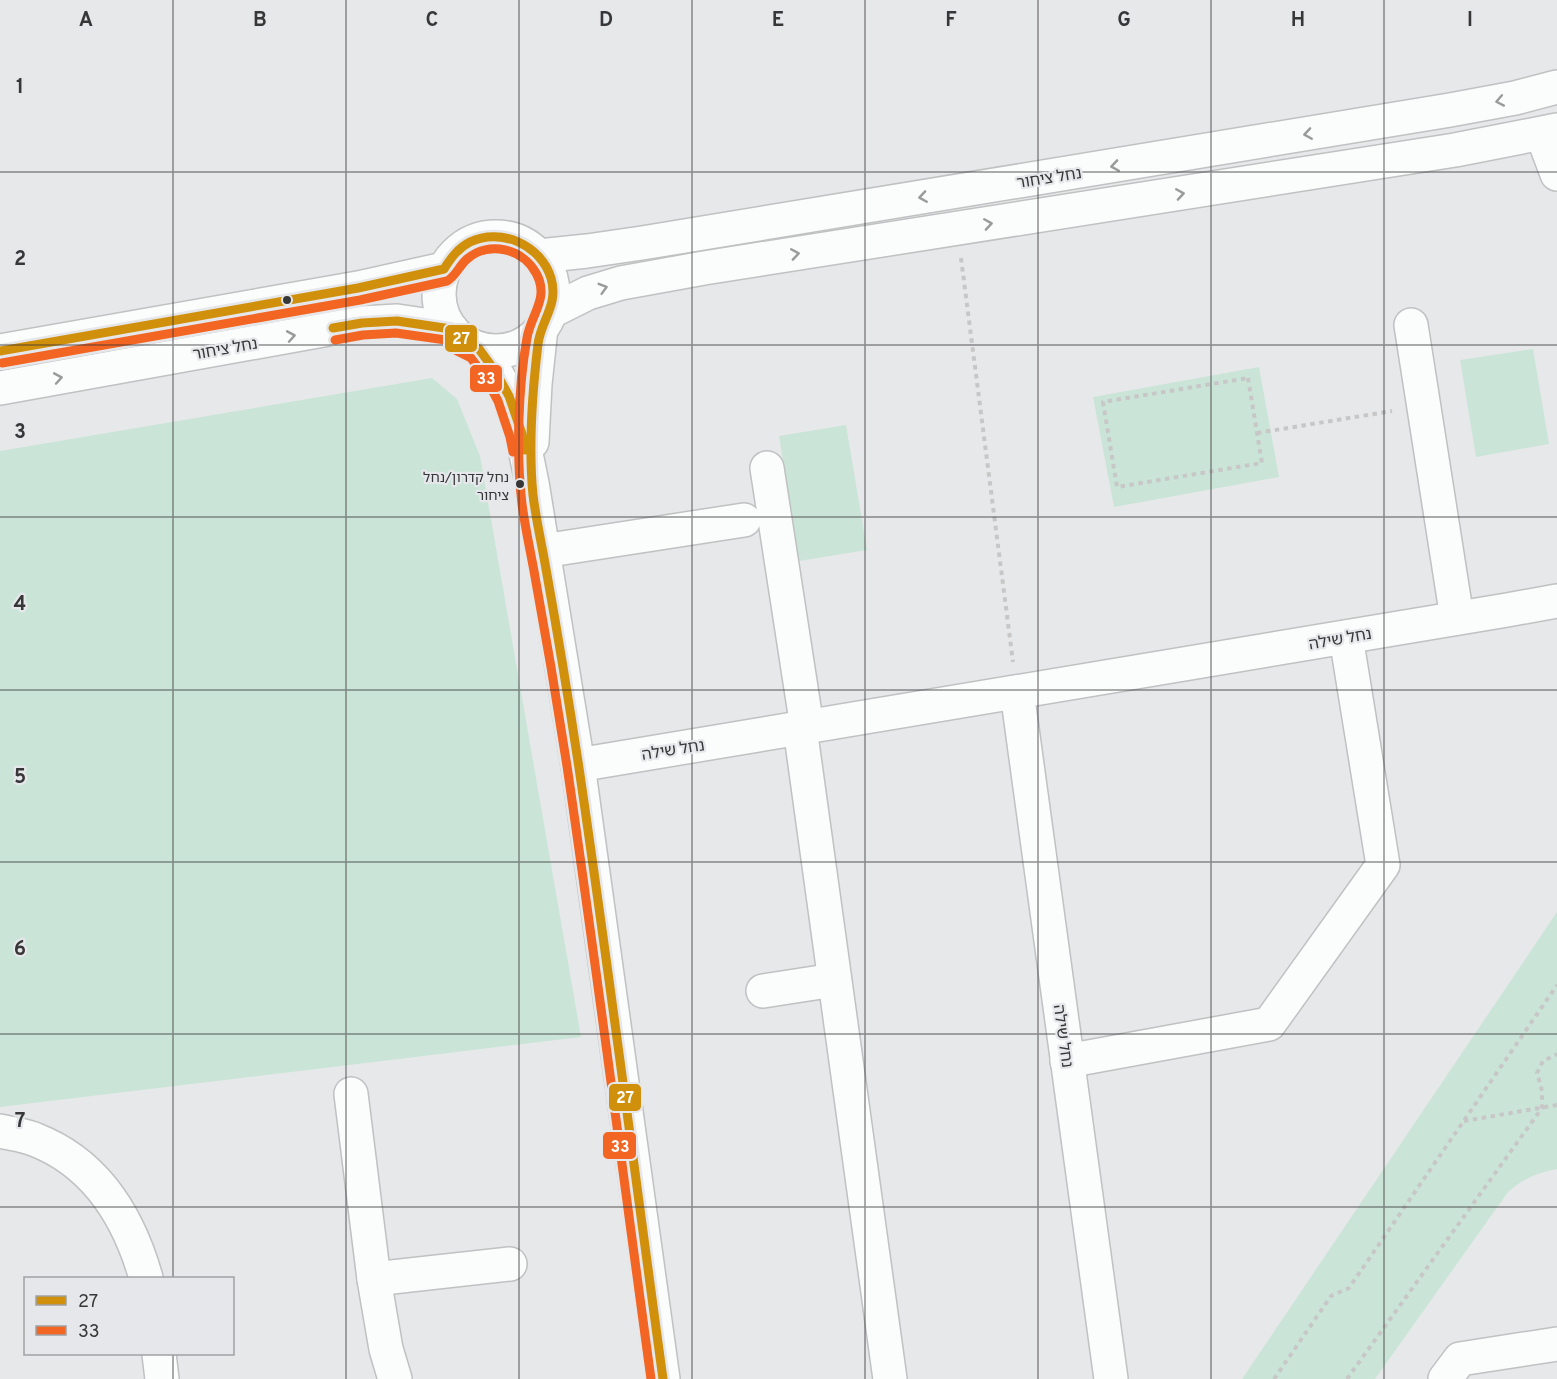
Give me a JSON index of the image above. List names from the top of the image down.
{
  "streets": {
    "street": ["נחל ציחור", "נחל שילה"]
  },
  "places": ["נחל קדרון/נחל ציחור"],
  "lines": ["transit line 27", "transit line 33"],
  "legend": ["27", "33"],
  "grid": {
    "columns": [
      "A",
      "B",
      "C",
      "D",
      "E",
      "F",
      "G",
      "H",
      "I"
    ],
    "rows": [
      "1",
      "2",
      "3",
      "4",
      "5",
      "6",
      "7"
    ]
  }
}
